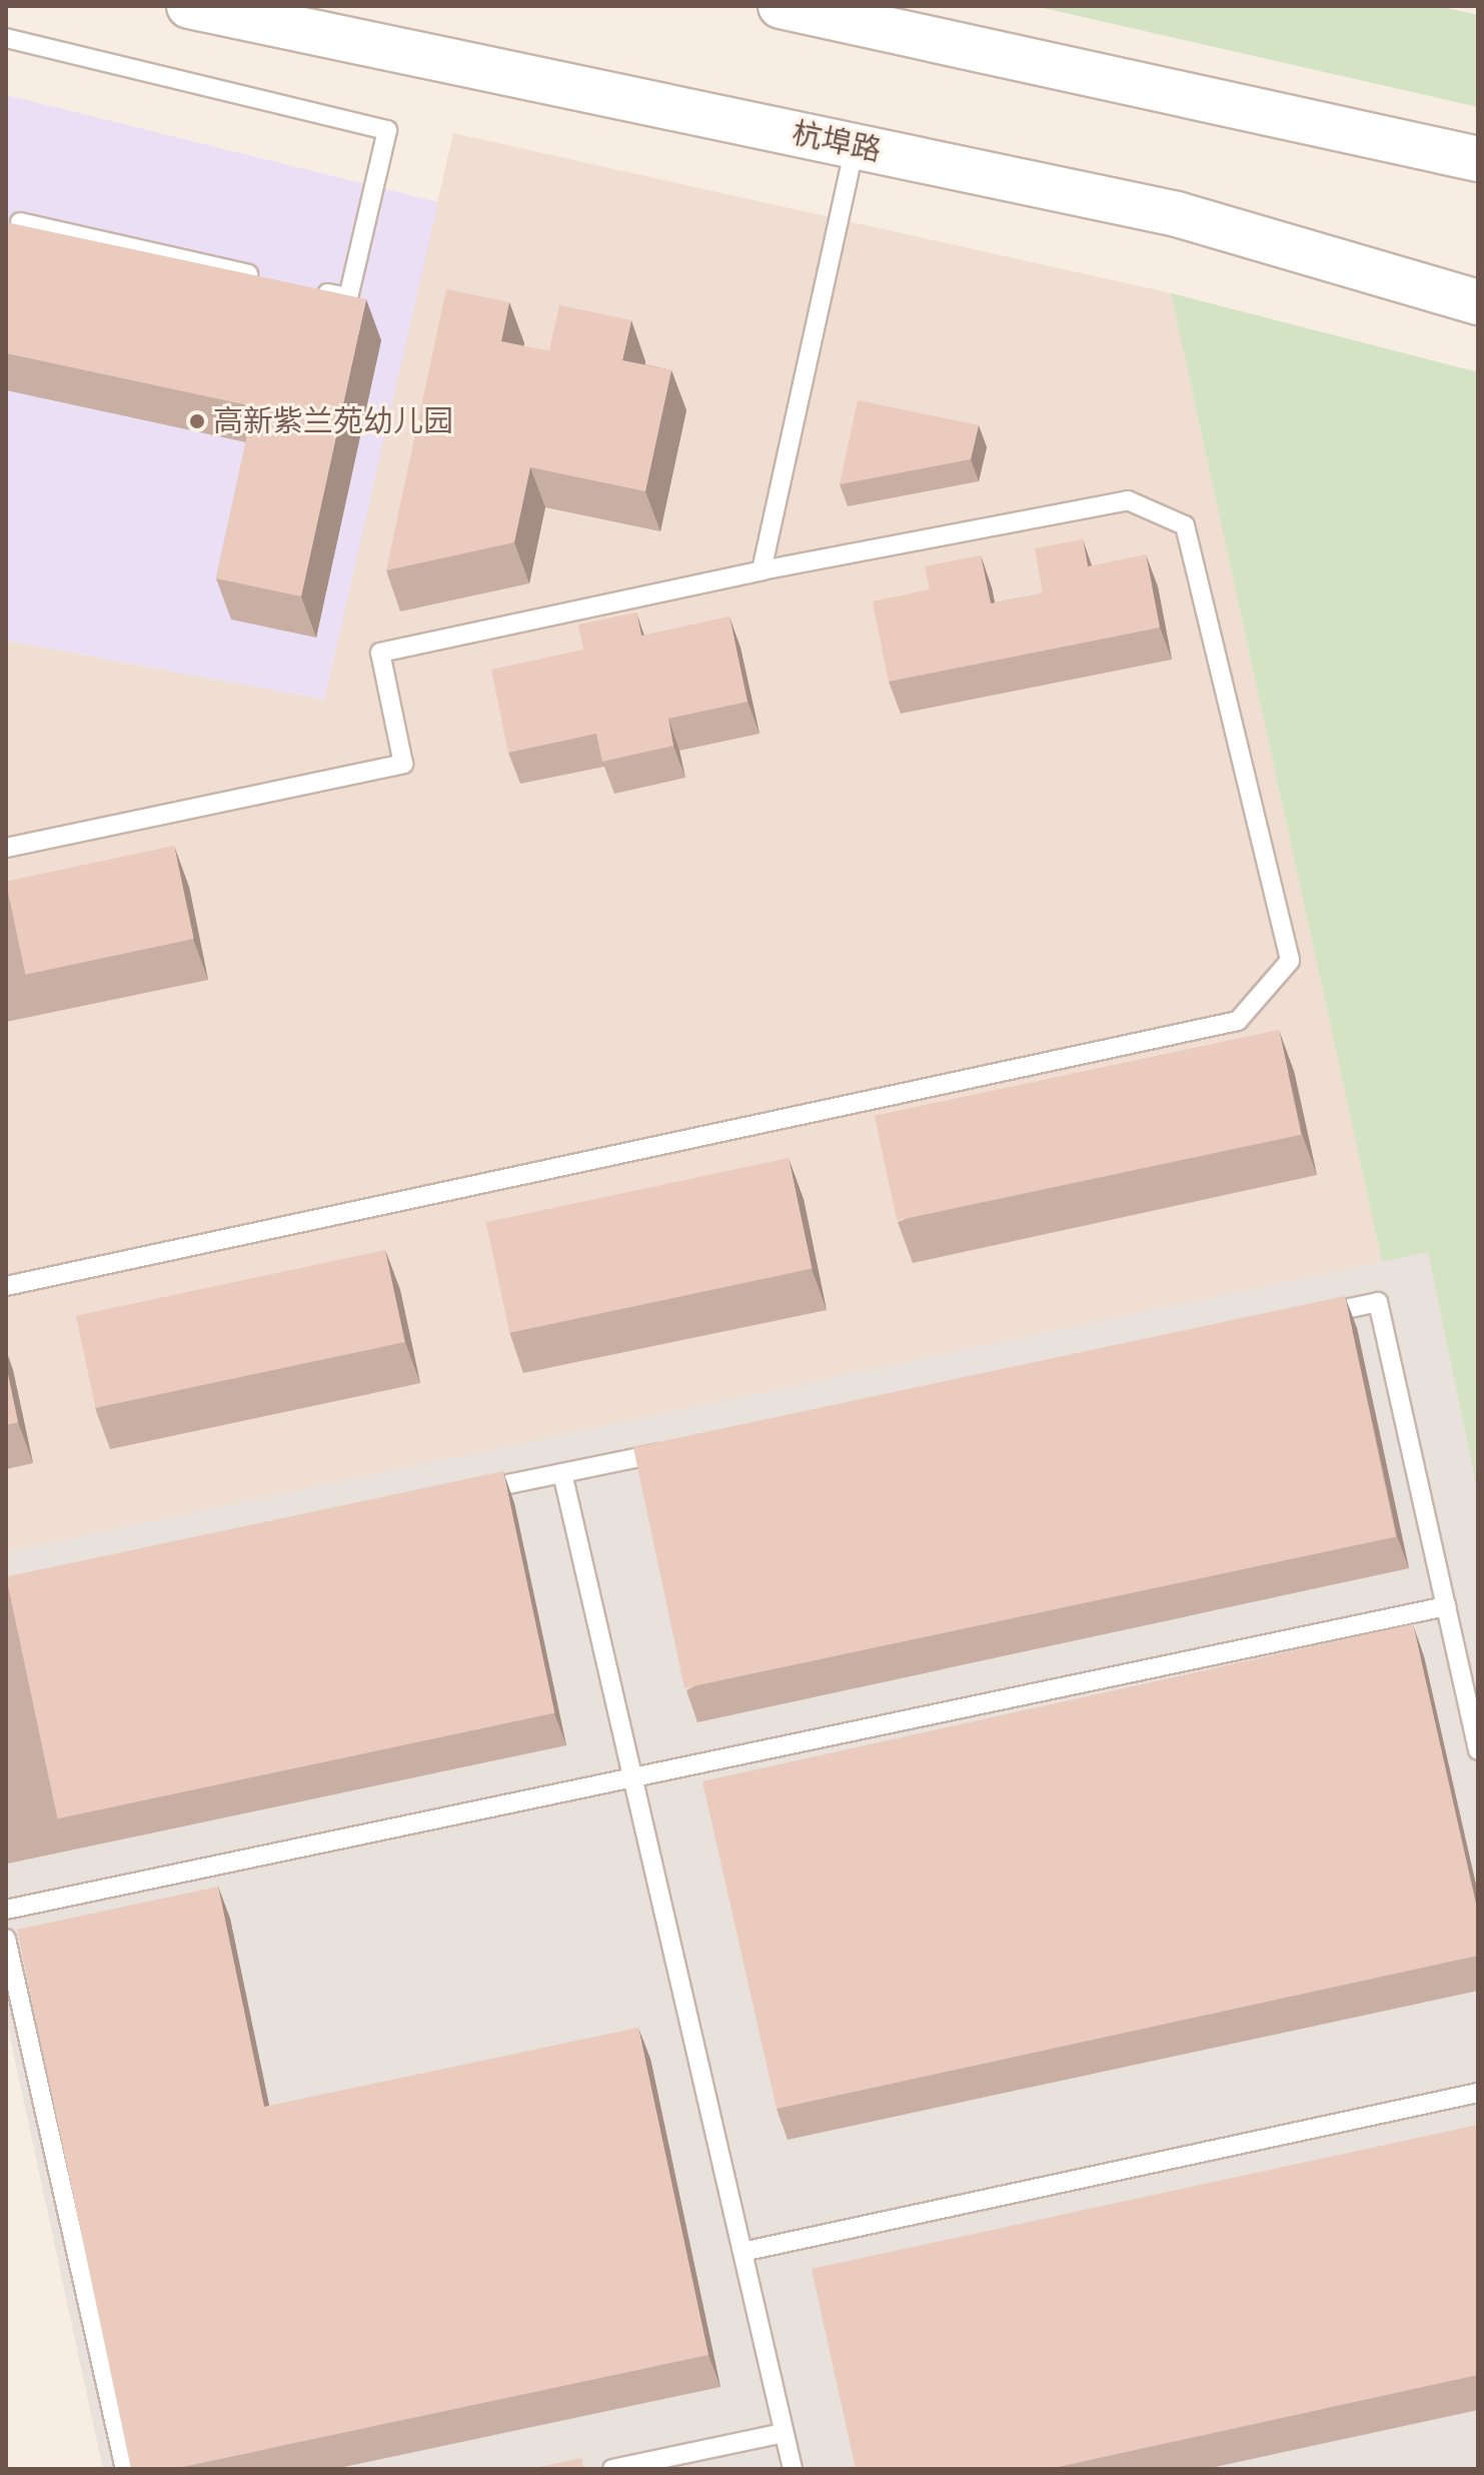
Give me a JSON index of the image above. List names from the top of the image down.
{
  "streets": {
    "main road": ["杭埠路"]
  },
  "places": ["高新紫兰苑幼儿园"]
}
